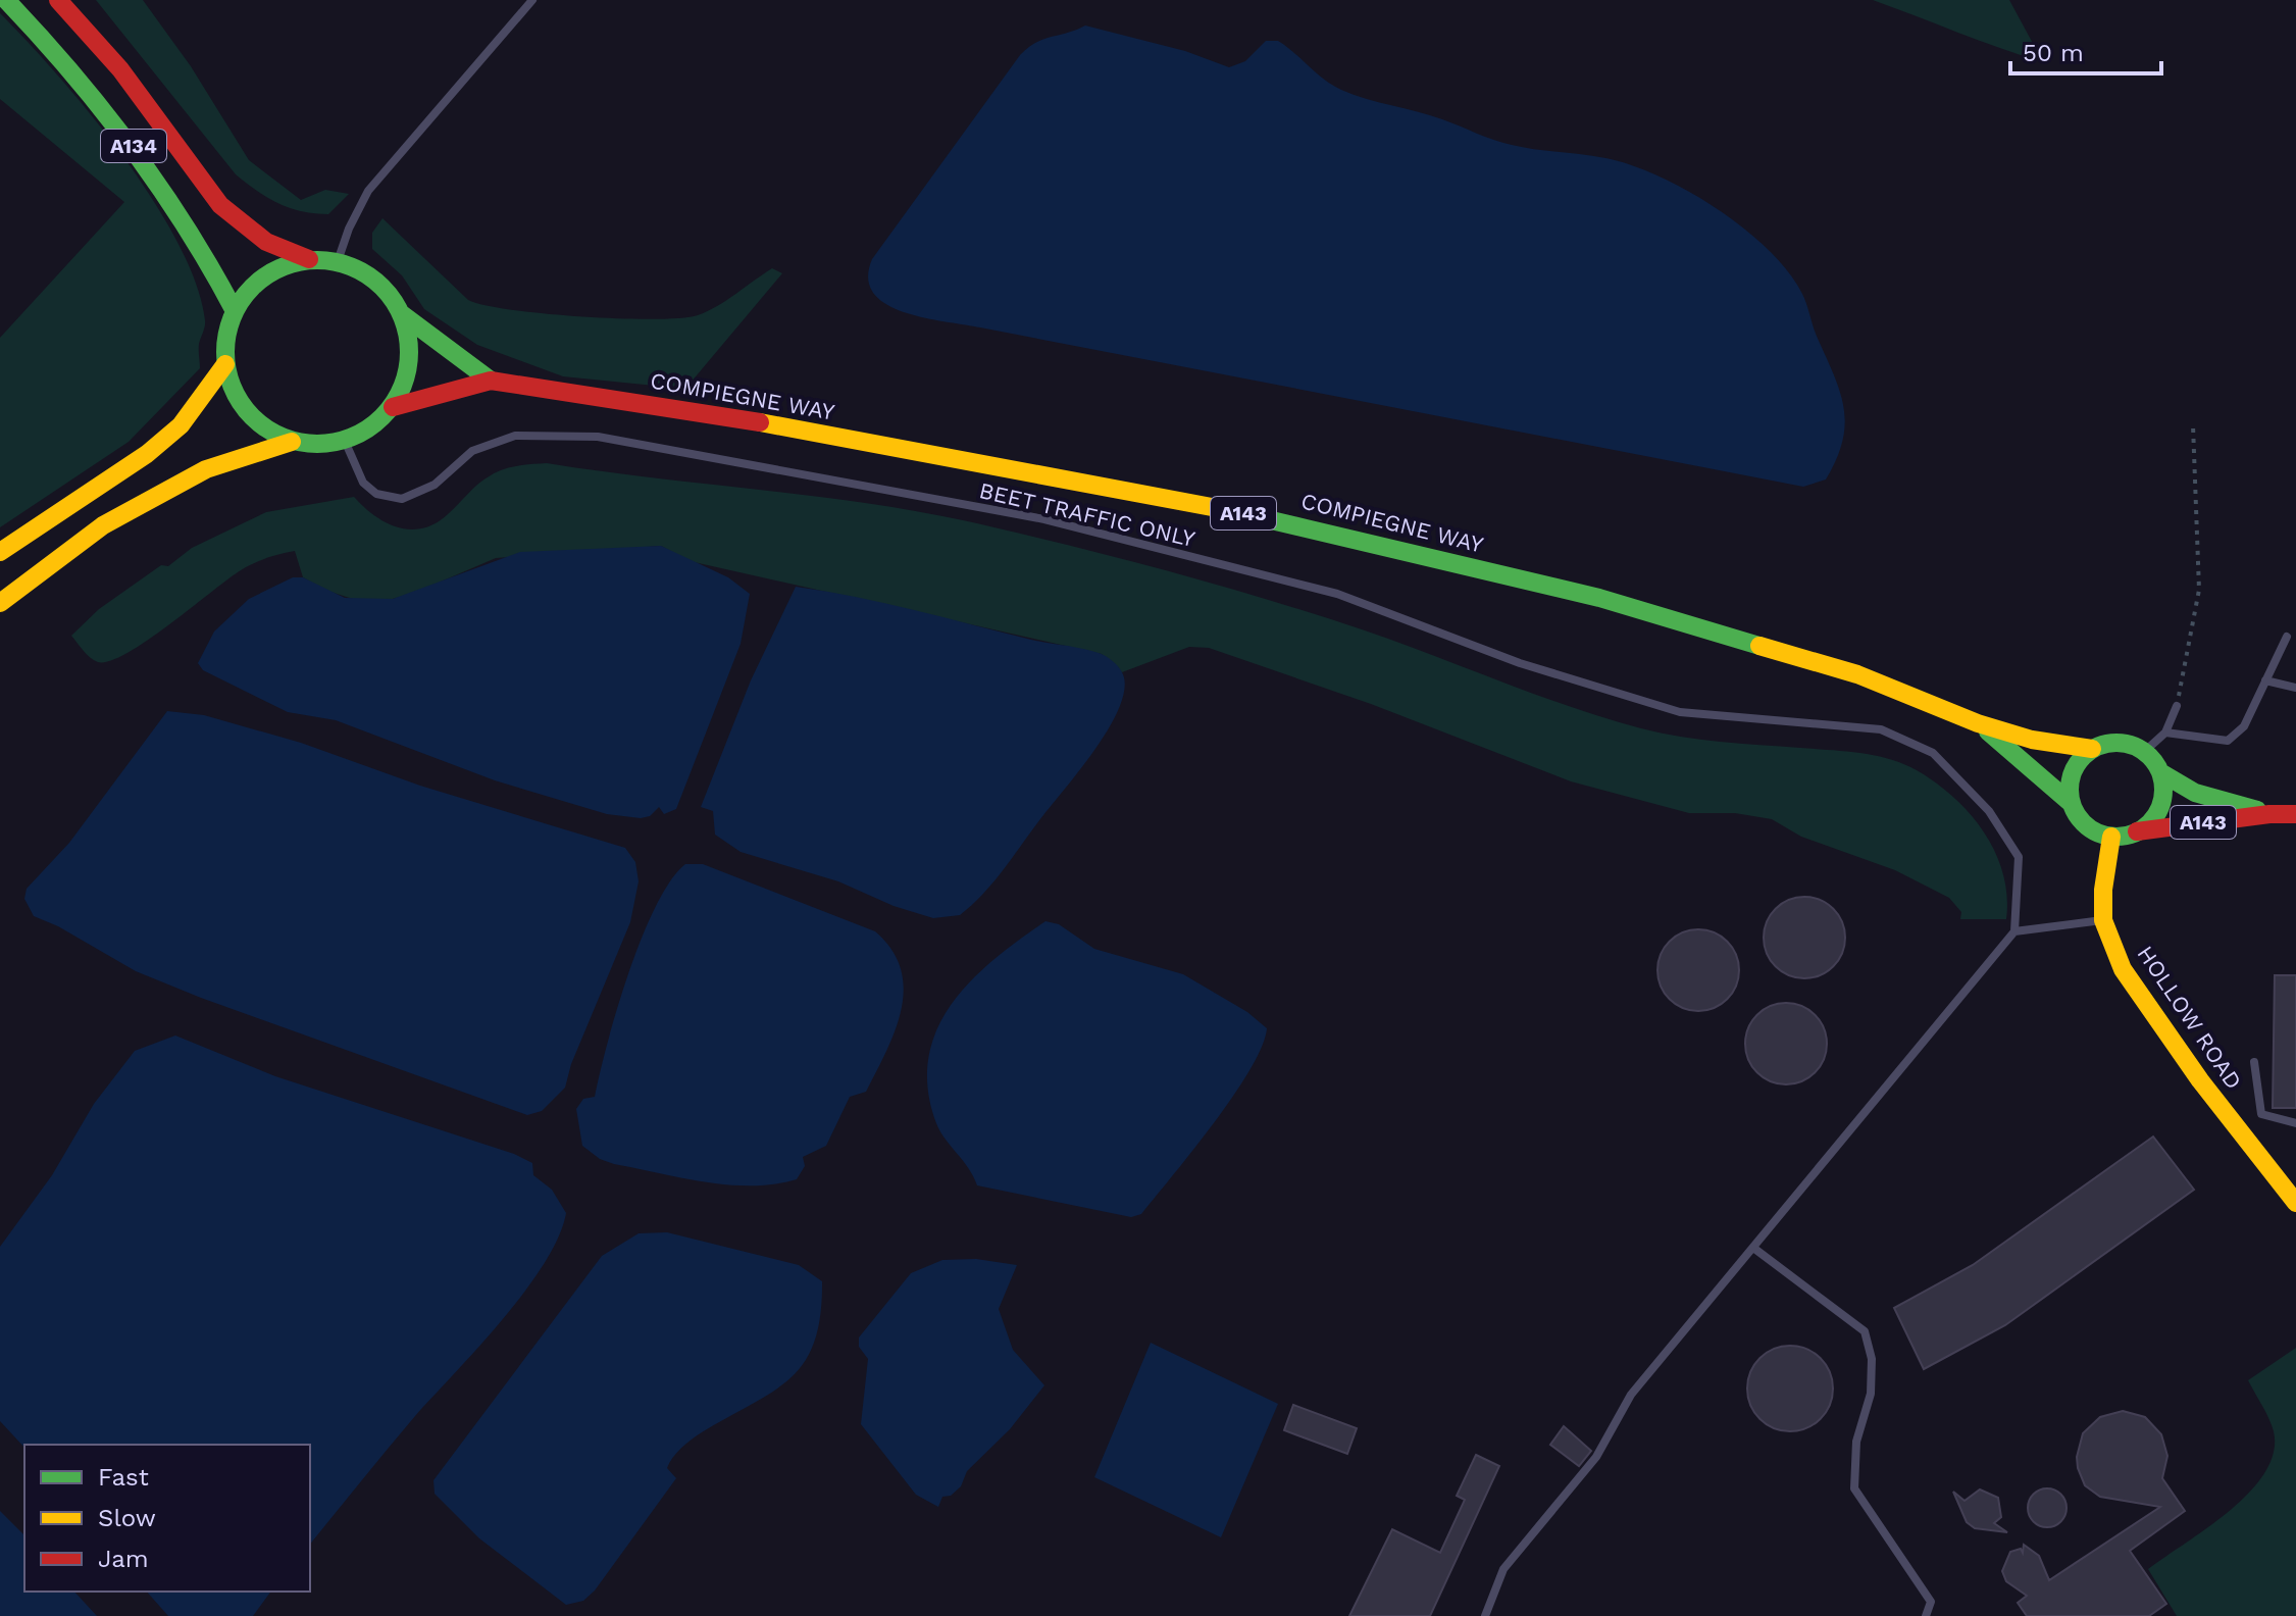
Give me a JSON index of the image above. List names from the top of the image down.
{
  "streets": {
    "main road": [
      "A134",
      "COMPIEGNE WAY",
      "A143",
      "HOLLOW ROAD"
    ],
    "lane": ["BEET TRAFFIC ONLY"]
  },
  "crossings": [
    ["A134", "COMPIEGNE WAY"],
    ["A134", "BEET TRAFFIC ONLY"],
    ["COMPIEGNE WAY", "A143"],
    ["COMPIEGNE WAY", "BEET TRAFFIC ONLY"],
    ["COMPIEGNE WAY", "HOLLOW ROAD"],
    ["A143", "HOLLOW ROAD"]
  ],
  "legend": ["Fast", "Slow", "Jam"],
  "scale_bar": "50 m"
}
